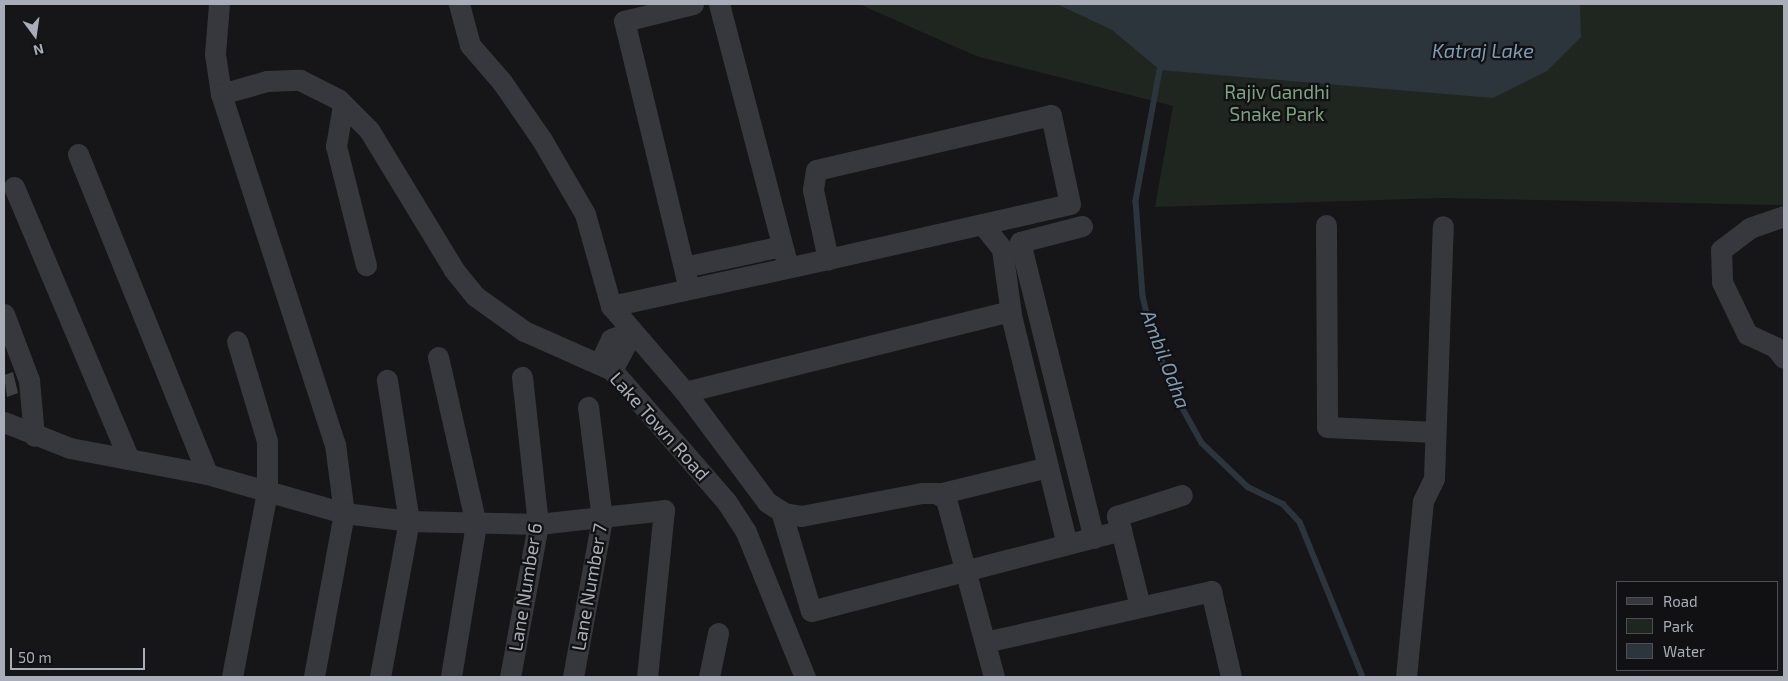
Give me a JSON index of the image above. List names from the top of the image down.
{
  "streets": {
    "street": ["Lake Town Road", "Lane Number 6", "Lane Number 7"]
  },
  "water": ["Katraj Lake", "Ambil Odha"],
  "parks": ["Rajiv Gandhi Snake Park"],
  "legend": ["Road", "Park", "Water"],
  "scale_bar": "50 m",
  "north": "bottom"
}
